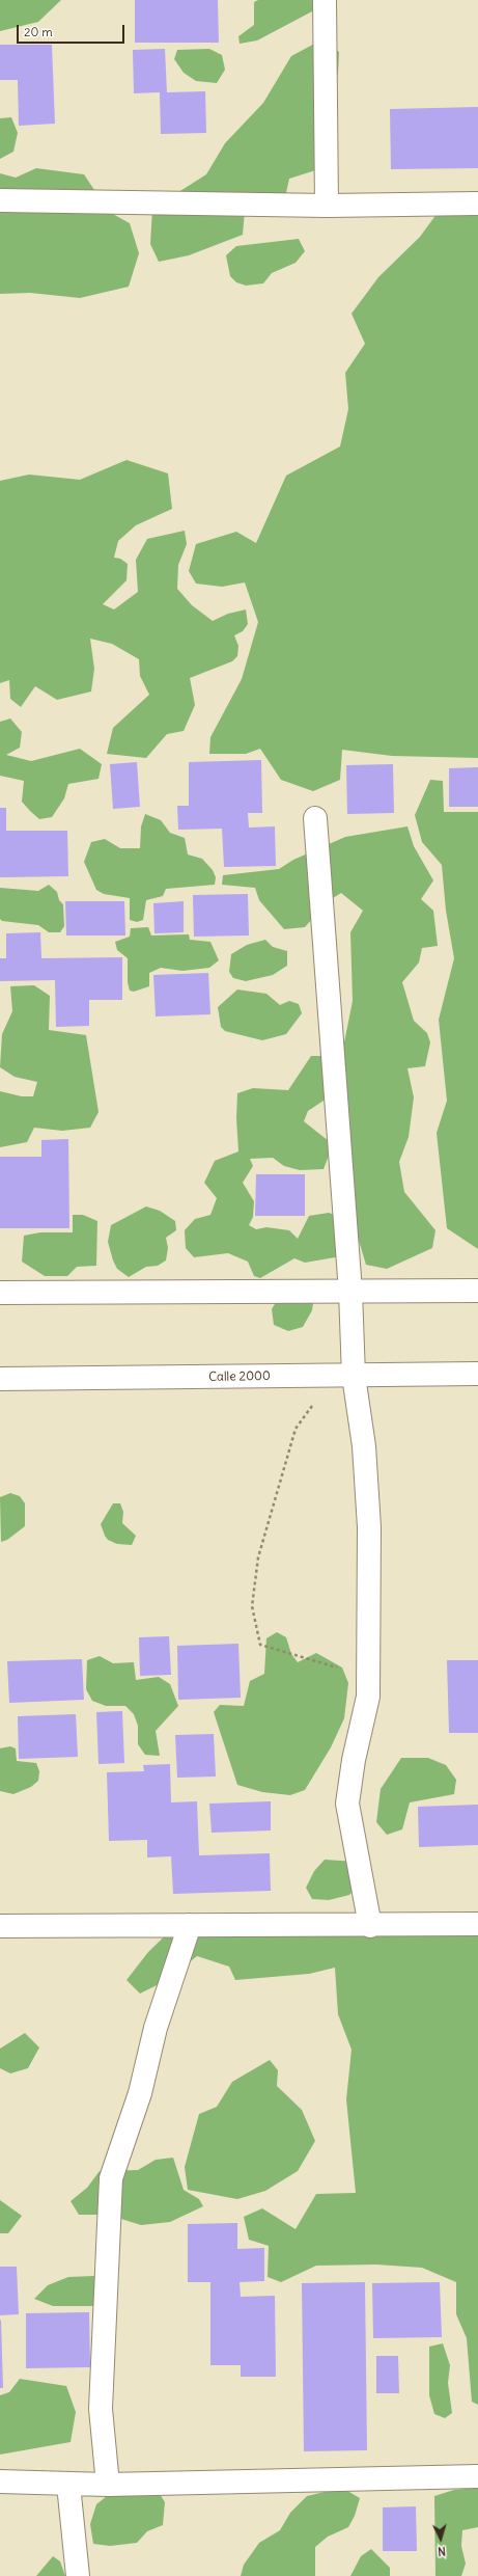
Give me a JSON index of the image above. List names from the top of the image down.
{
  "streets": {
    "street": ["Calle 2000"]
  },
  "scale_bar": "20 m",
  "north": "bottom"
}
